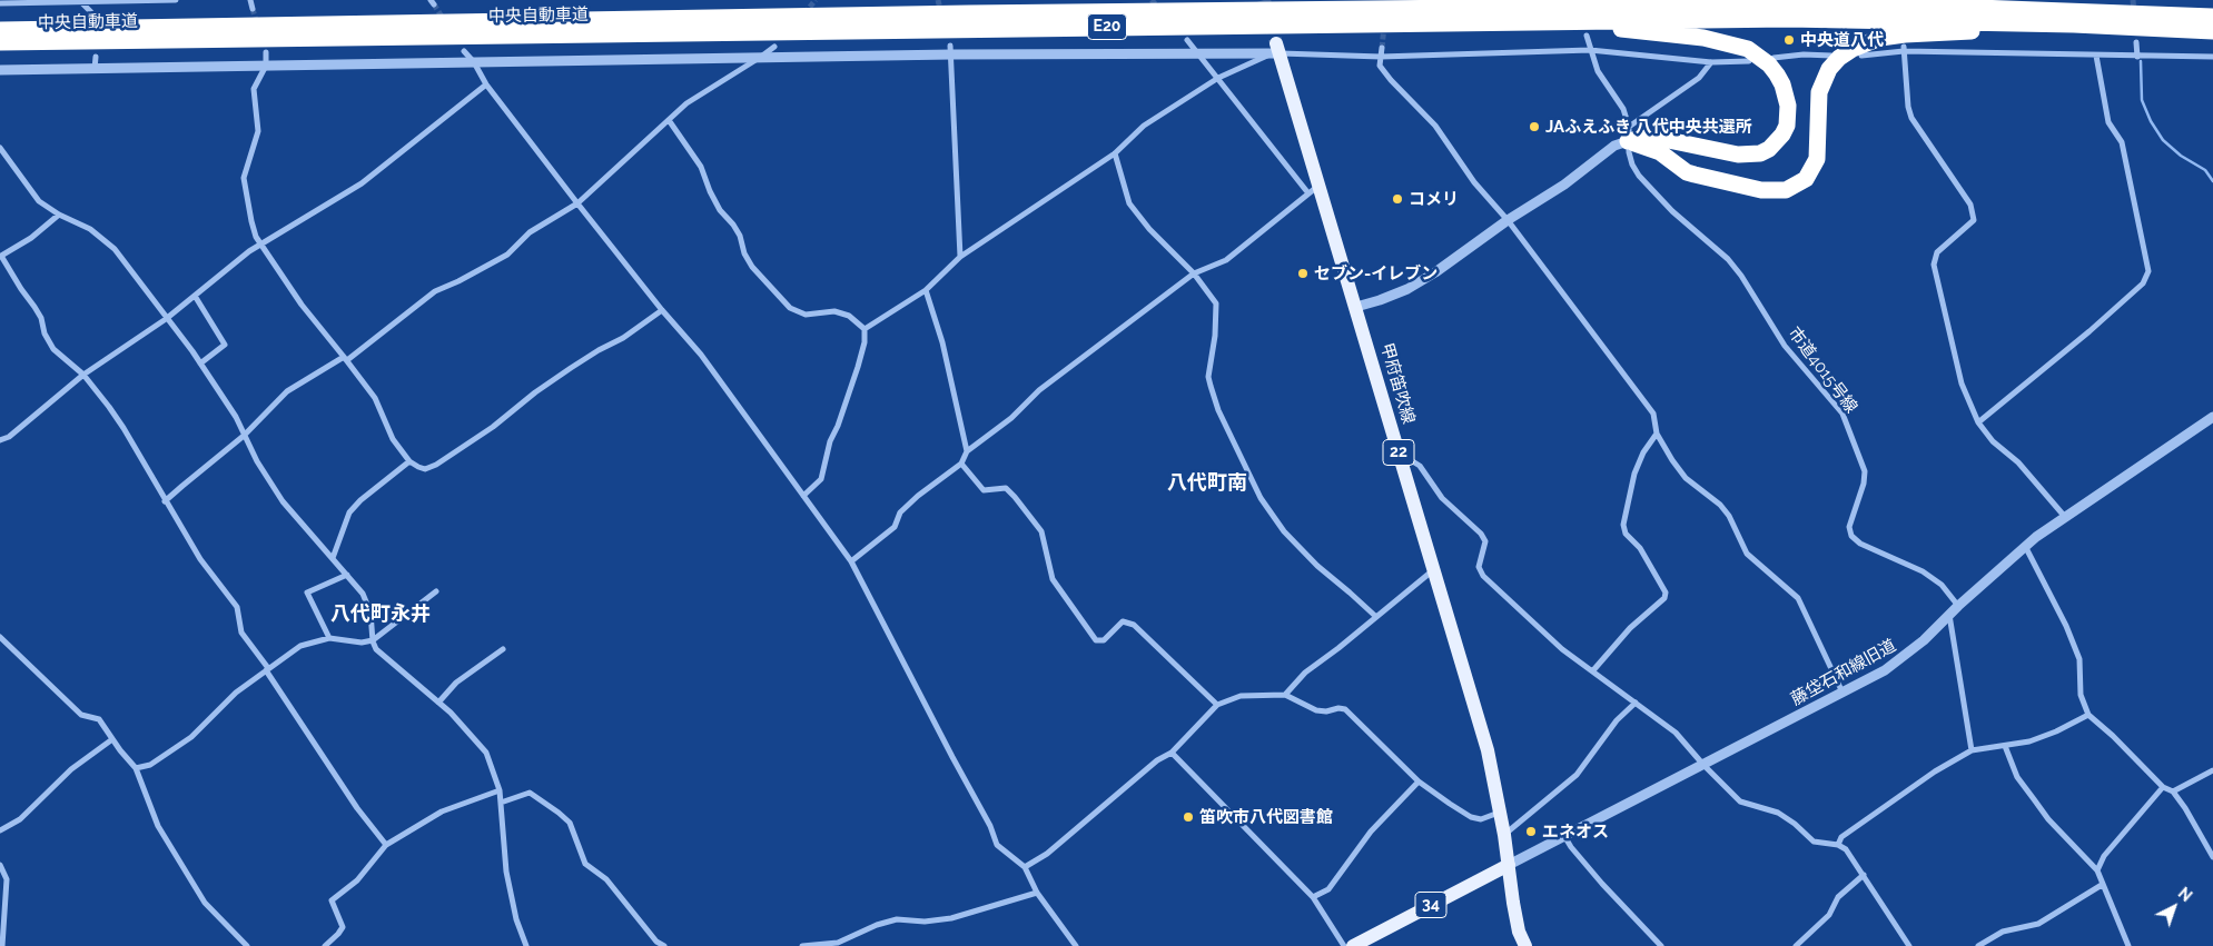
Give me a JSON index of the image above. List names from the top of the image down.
{
  "streets": {
    "highway": ["中央自動車道", "E20"],
    "main road": ["甲府笛吹線", "22", "34"],
    "street": ["市道4015号線", "藤垈石和線旧道"]
  },
  "crossings": [
    ["市道4015号線", "藤垈石和線旧道"],
    ["甲府笛吹線", "藤垈石和線旧道"],
    ["甲府笛吹線", "34"],
    ["藤垈石和線旧道", "34"]
  ],
  "districts": ["八代町南", "八代町永井"],
  "places": [
    "中央道八代",
    "JAふえふき 八代中央共選所",
    "コメリ",
    "セブン-イレブン",
    "笛吹市八代図書館",
    "エネオス"
  ],
  "north": "top right"
}
